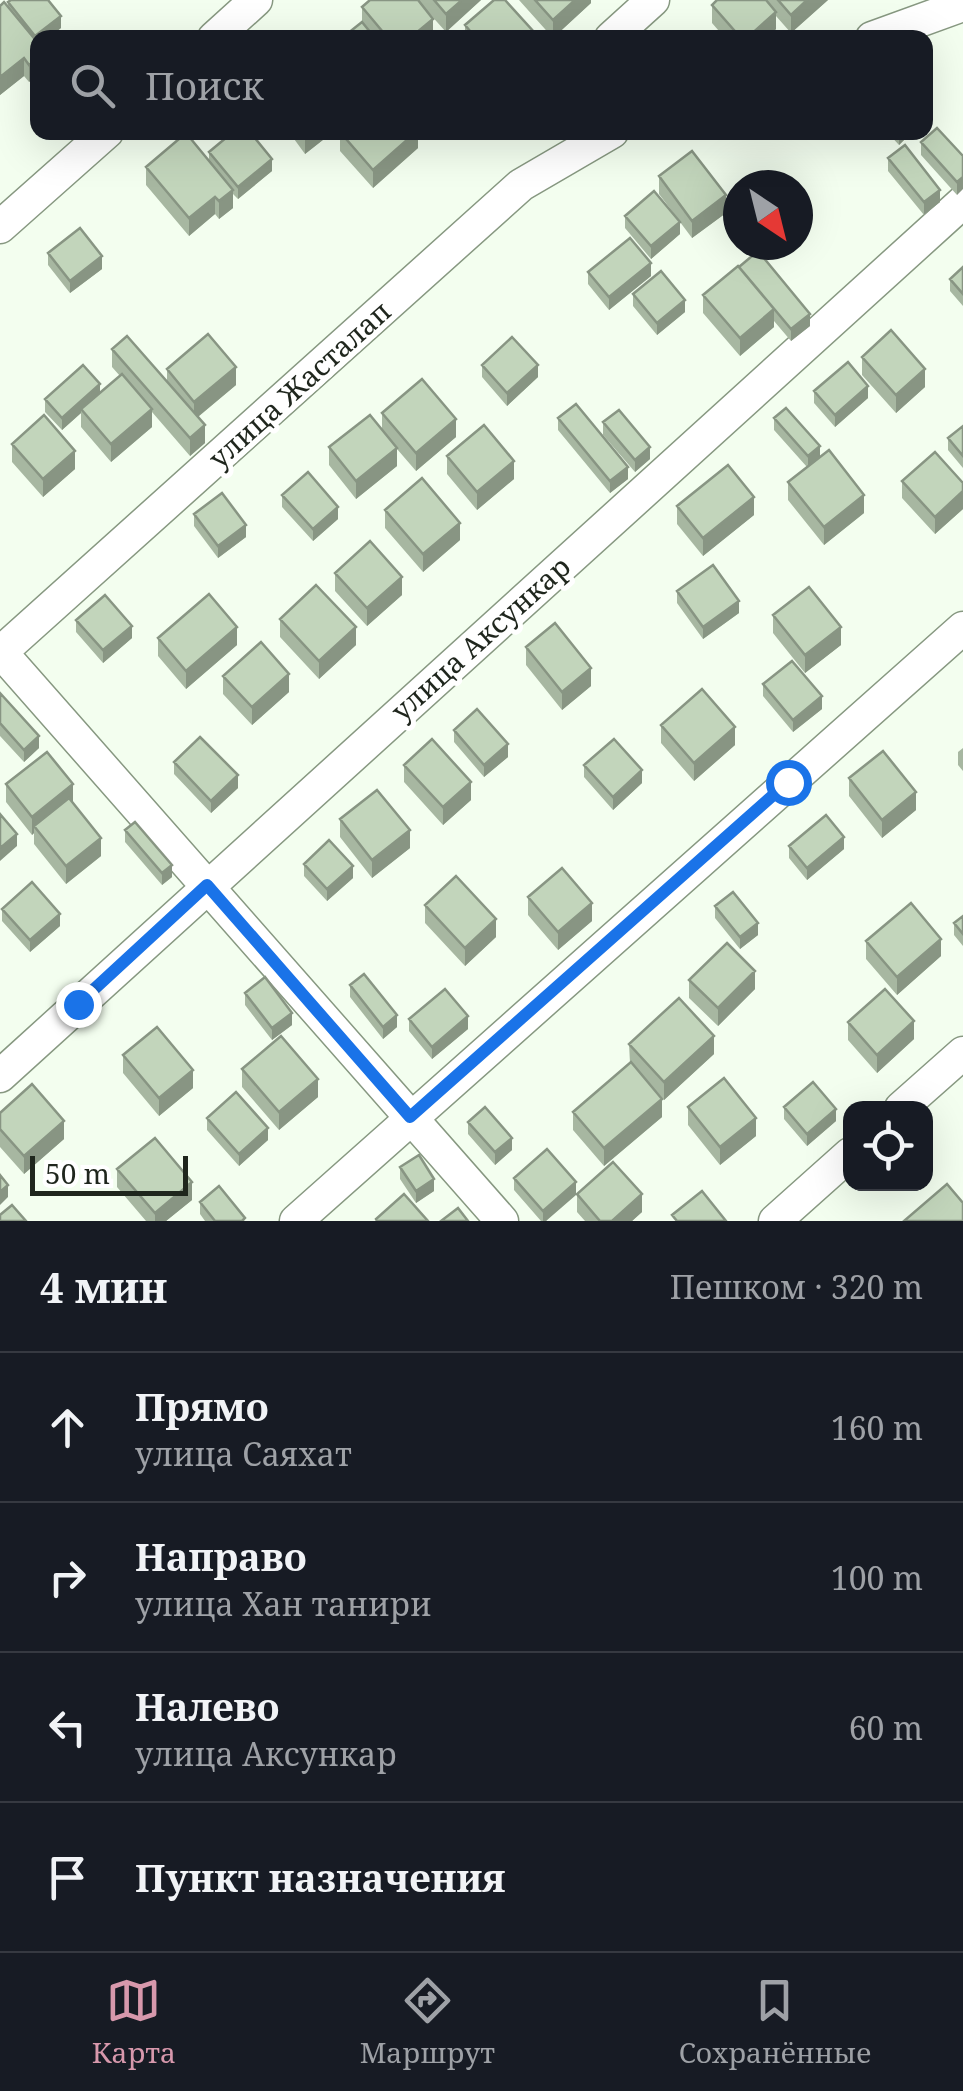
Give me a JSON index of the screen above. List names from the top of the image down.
{
  "streets": {
    "street": ["улица Жасталап", "улица Аксункар"]
  },
  "scale_bar": "50 m",
  "north": "bottom right",
  "page": {
    "search": "Поиск",
    "scale": "50 m",
    "heading": ["4 мин", "Пешком · 320 m"],
    "list": [
      ["Прямо", "улица Саяхат", "160 m"],
      ["Направо", "улица Хан танири", "100 m"],
      ["Налево", "улица Аксункар", "60 m"],
      "Пункт назначения"
    ],
    "nav": ["Карта", "Маршрут", "Сохранённые"]
  }
}
